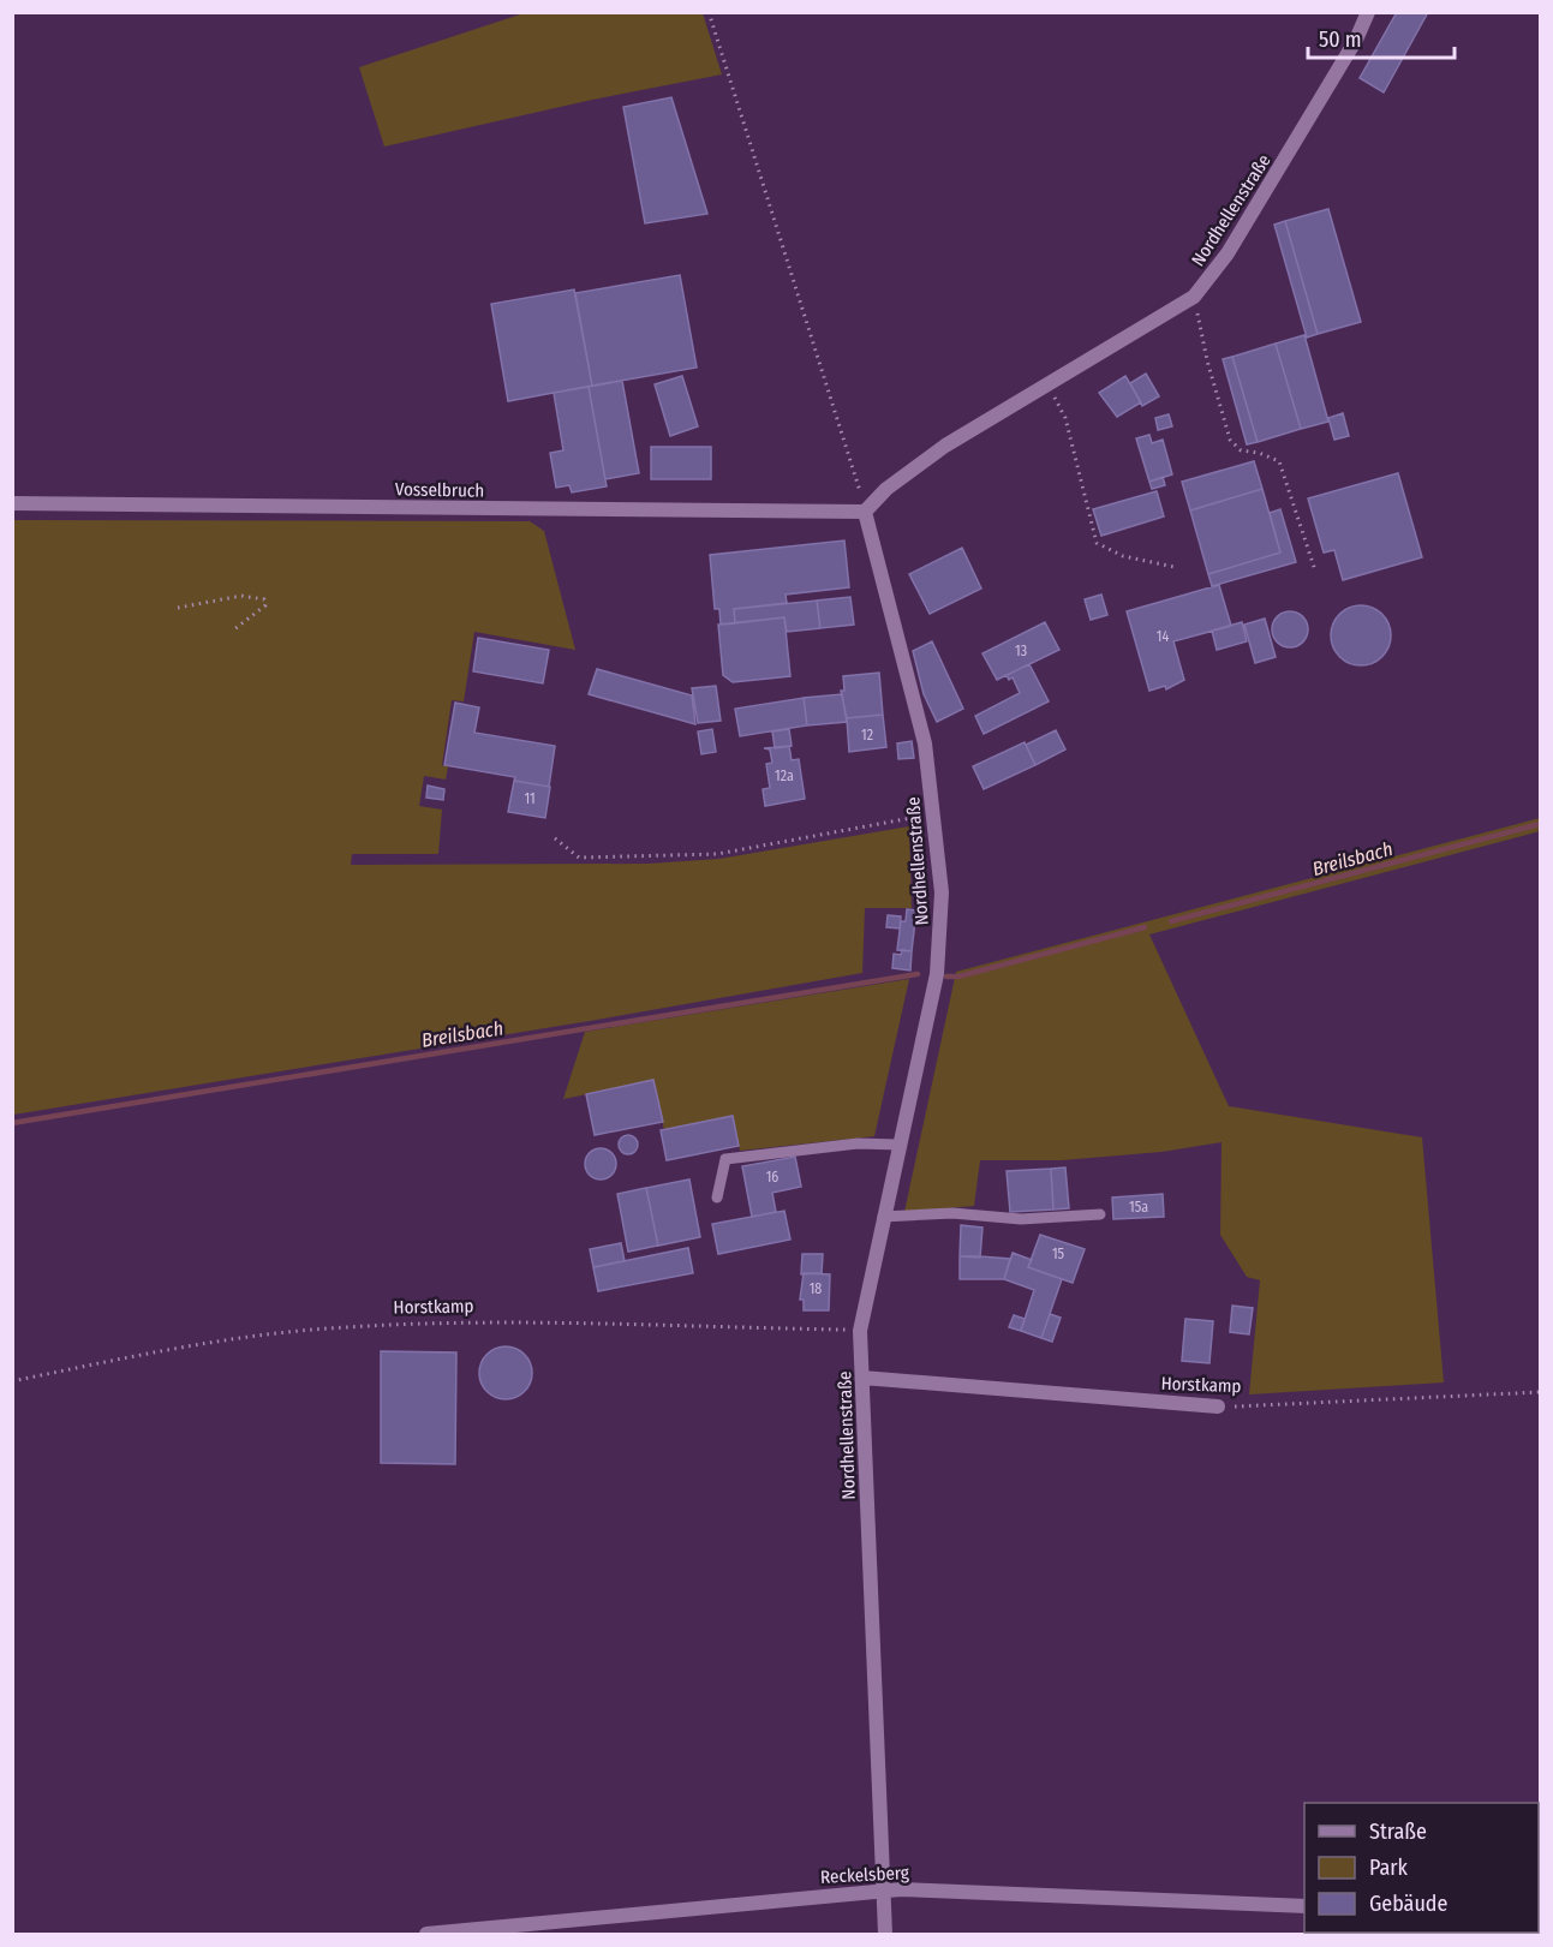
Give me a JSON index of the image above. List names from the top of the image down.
{
  "streets": {
    "street": [
      "Nordhellenstraße",
      "Vosselbruch",
      "Horstkamp",
      "Reckelsberg"
    ]
  },
  "crossings": [
    ["Nordhellenstraße", "Vosselbruch"],
    ["Nordhellenstraße", "Horstkamp"],
    ["Nordhellenstraße", "Reckelsberg"]
  ],
  "water": ["Breilsbach"],
  "house_numbers": [
    "14",
    "13",
    "12",
    "12a",
    "11",
    "16",
    "15a",
    "15",
    "18"
  ],
  "legend": ["Straße", "Park", "Gebäude"],
  "scale_bar": "50 m"
}
